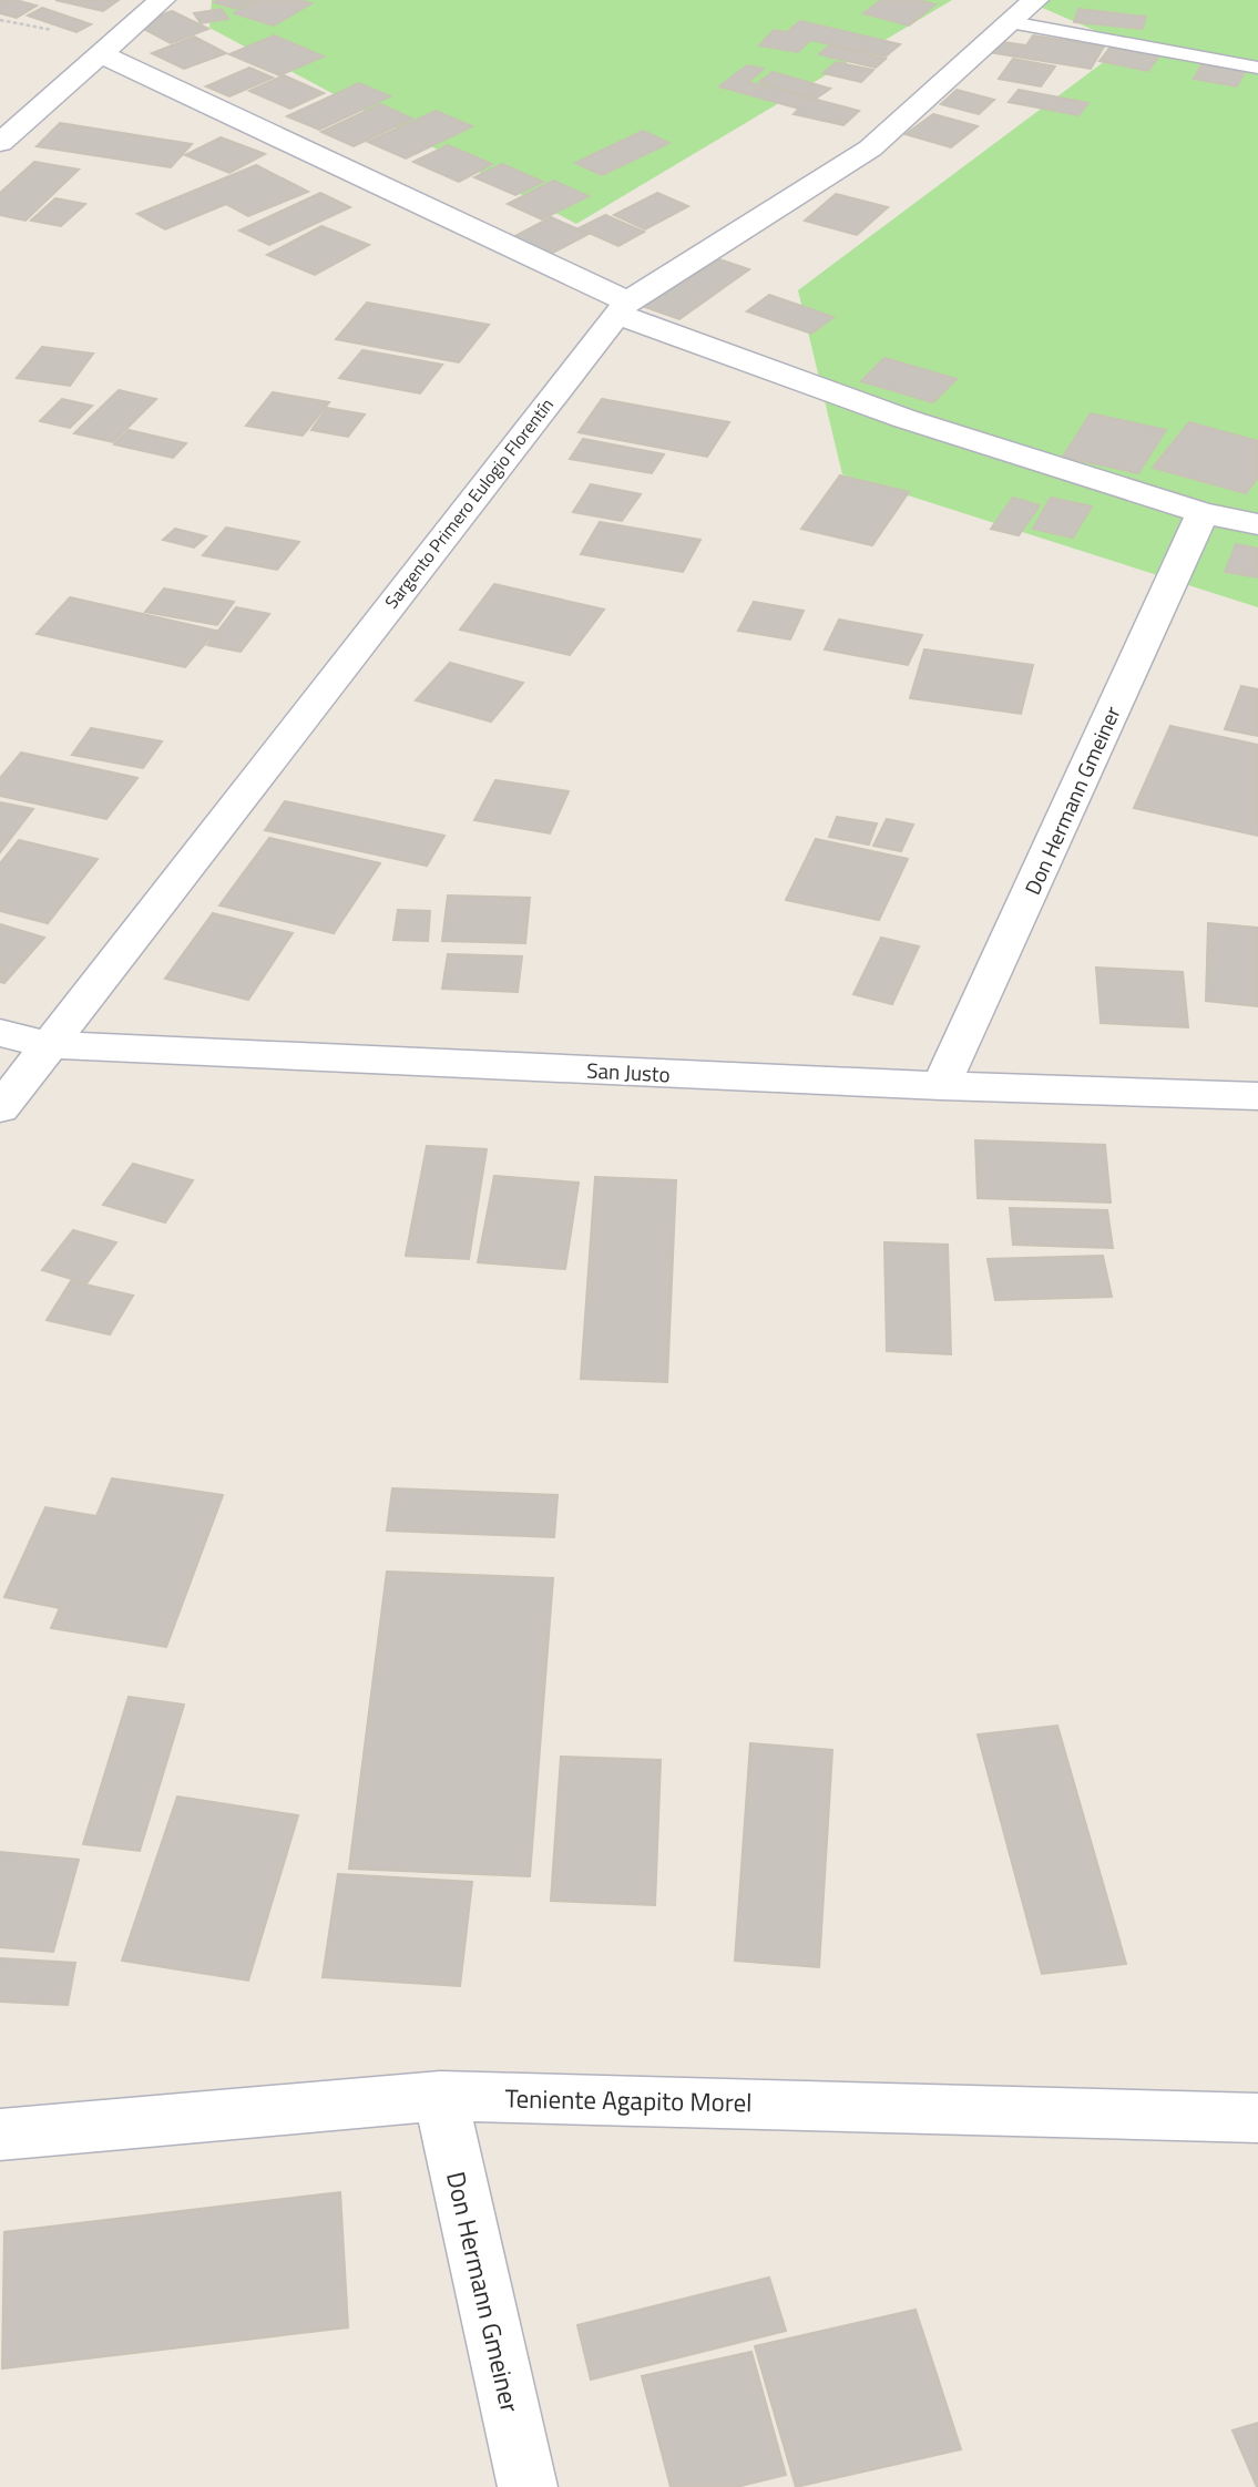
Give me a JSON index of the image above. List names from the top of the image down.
{
  "streets": {
    "street": [
      "Sargento Primero Eulogio Florentín",
      "Don Hermann Gmeiner",
      "San Justo",
      "Teniente Agapito Morel"
    ]
  },
  "crossings": [
    ["Sargento Primero Eulogio Florentín", "San Justo"],
    ["Don Hermann Gmeiner", "San Justo"],
    ["Don Hermann Gmeiner", "Teniente Agapito Morel"]
  ]
}
